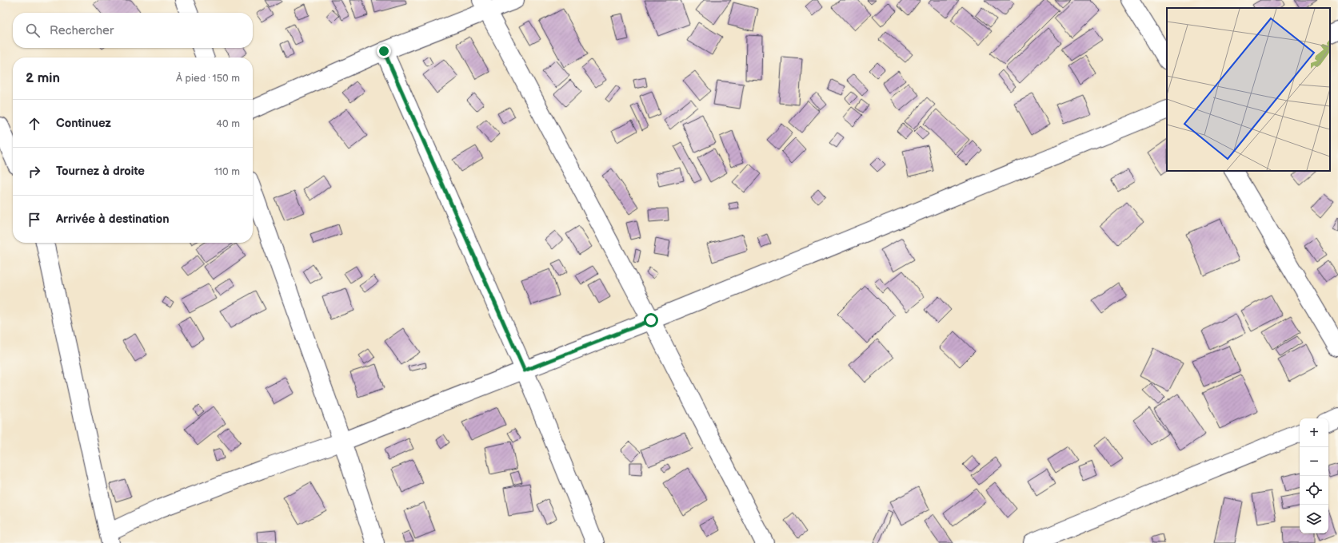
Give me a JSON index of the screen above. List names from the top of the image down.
{
  "page": {
    "search": "Rechercher",
    "heading": ["2 min", "À pied · 150 m"],
    "list": [
      ["Continuez", "40 m"],
      ["Tournez à droite", "110 m"],
      "Arrivée à destination"
    ],
    "map_buttons": ["+", "−"]
  }
}
